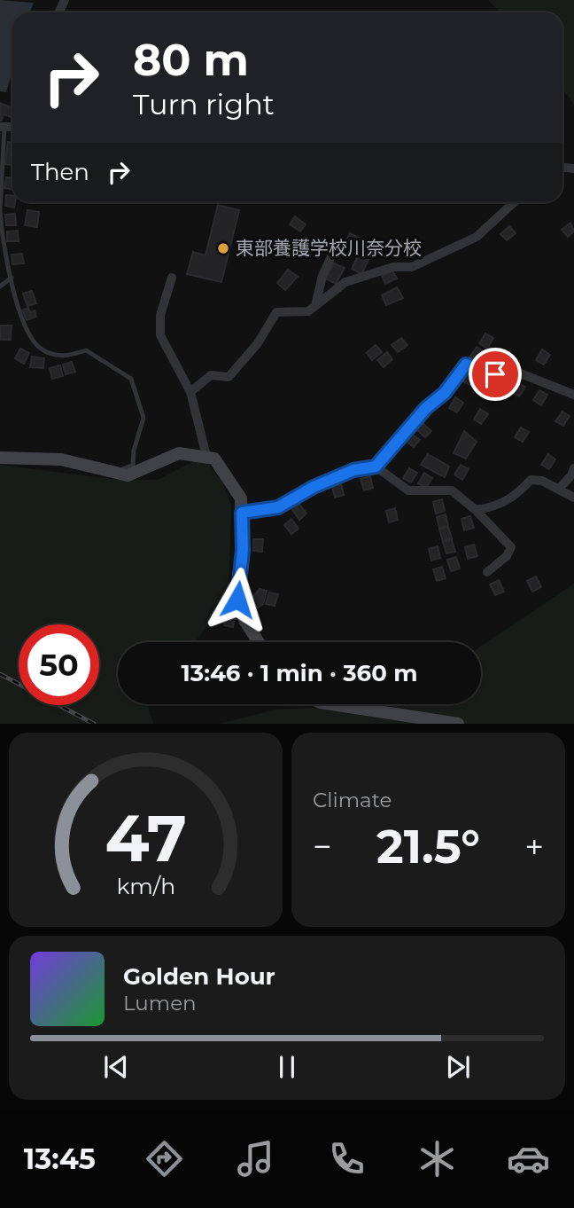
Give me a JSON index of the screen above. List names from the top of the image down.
{
  "places": ["東部養護学校川奈分校"],
  "page": {
    "turn": ["80 m", "Turn right"],
    "then": "Then",
    "limit": "50",
    "trip": "13:46 · 1 min · 360 m",
    "tile": "Climate",
    "heat": ["−", "21.5°", "+"],
    "song": ["Golden Hour", "Lumen"],
    "tabs": "13:45",
    "gauge": ["47", "km/h"]
  }
}
